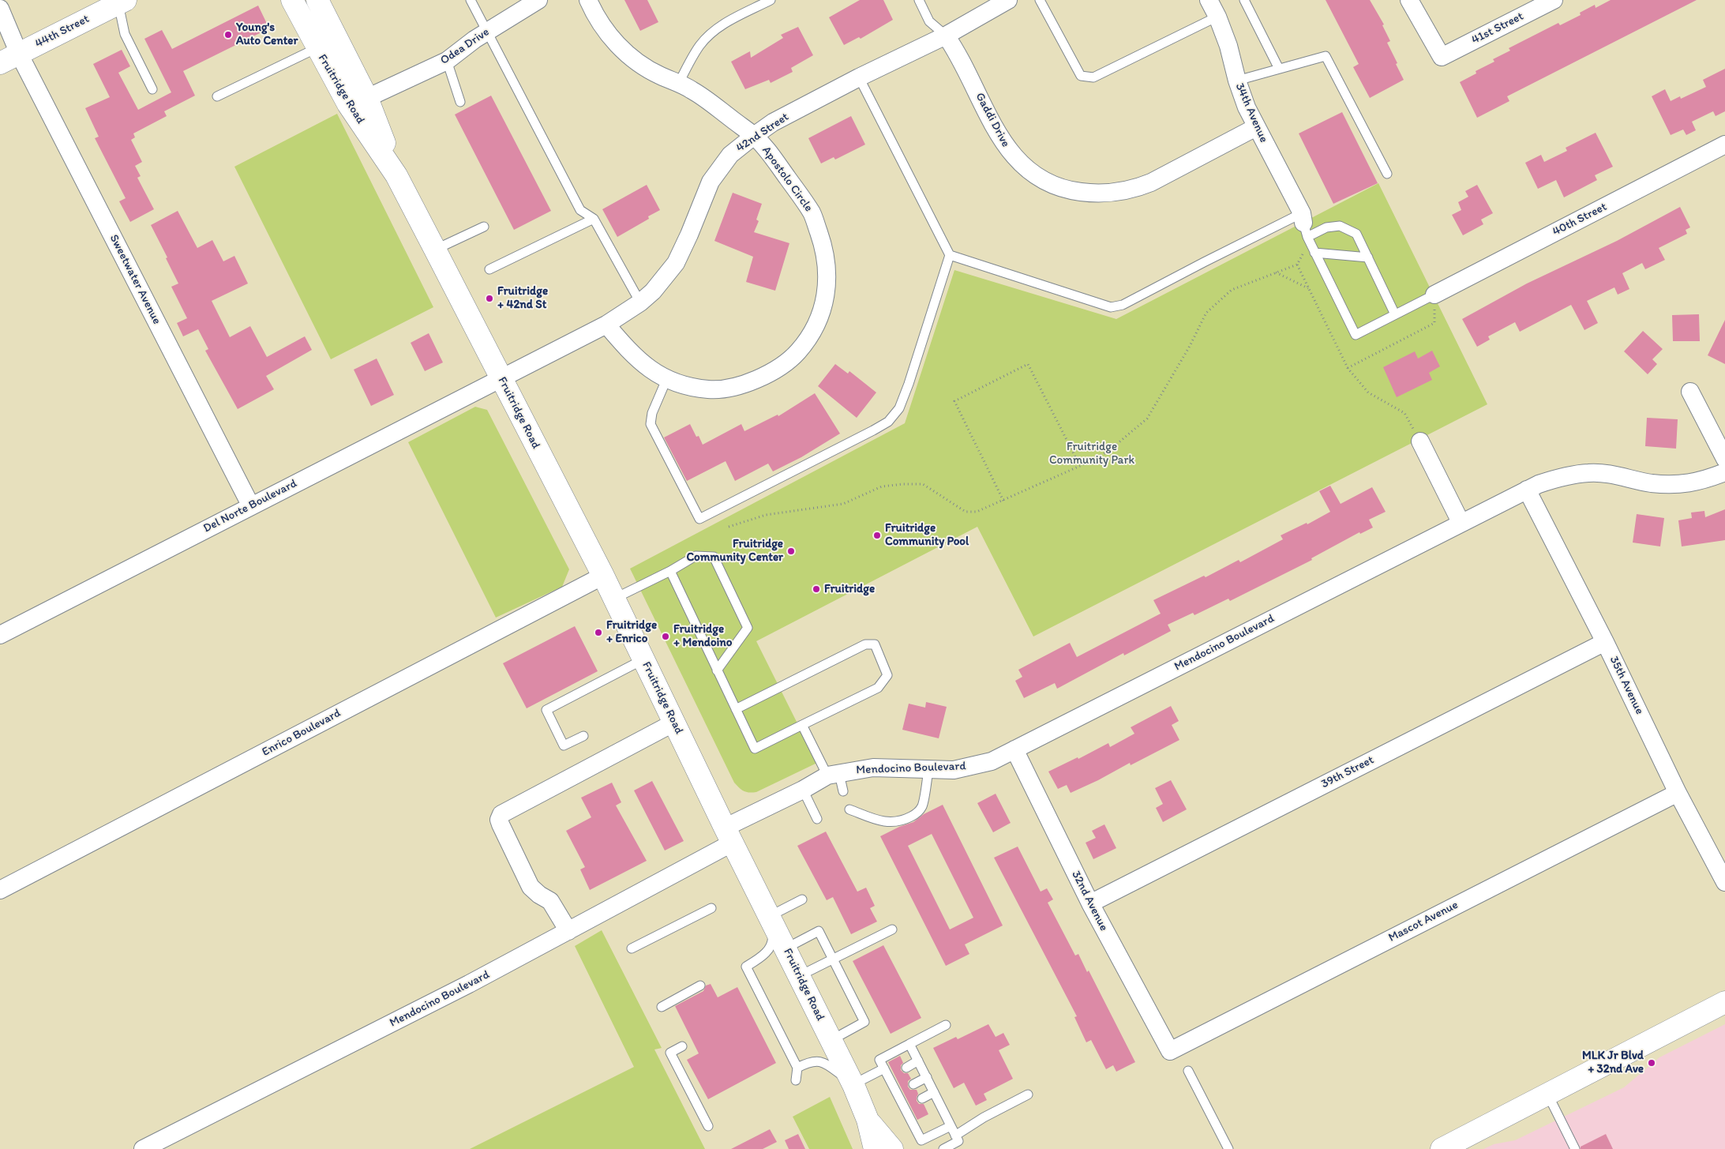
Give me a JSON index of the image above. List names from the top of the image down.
{
  "streets": {
    "main road": ["44th Street", "Fruitridge Road"],
    "street": [
      "41st Street",
      "Odea Drive",
      "34th Avenue",
      "Gaddi Drive",
      "42nd Street",
      "Apostolo Circle",
      "40th Street",
      "Sweetwater Avenue",
      "Del Norte Boulevard",
      "Mendocino Boulevard",
      "35th Avenue",
      "Enrico Boulevard",
      "39th Street",
      "32nd Avenue",
      "Mascot Avenue"
    ]
  },
  "crossings": [
    ["44th Street", "Sweetwater Avenue"],
    ["Odea Drive", "Fruitridge Road"],
    ["Fruitridge Road", "42nd Street"],
    ["Fruitridge Road", "Del Norte Boulevard"],
    ["Fruitridge Road", "Mendocino Boulevard"],
    ["Fruitridge Road", "Enrico Boulevard"],
    ["34th Avenue", "Gaddi Drive"],
    ["Gaddi Drive", "42nd Street"],
    ["42nd Street", "Apostolo Circle"],
    ["42nd Street", "Del Norte Boulevard"],
    ["Sweetwater Avenue", "Del Norte Boulevard"],
    ["Mendocino Boulevard", "35th Avenue"],
    ["Mendocino Boulevard", "32nd Avenue"],
    ["35th Avenue", "39th Street"],
    ["35th Avenue", "Mascot Avenue"],
    ["39th Street", "32nd Avenue"],
    ["32nd Avenue", "Mascot Avenue"]
  ],
  "parks": ["Fruitridge Community Park"],
  "places": [
    "Young's Auto Center",
    "Fruitridge + 42nd St",
    "Fruitridge Community Pool",
    "Fruitridge Community Center",
    "Fruitridge",
    "Fruitridge + Enrico",
    "Fruitridge + Mendoino",
    "MLK Jr Blvd + 32nd Ave"
  ]
}
